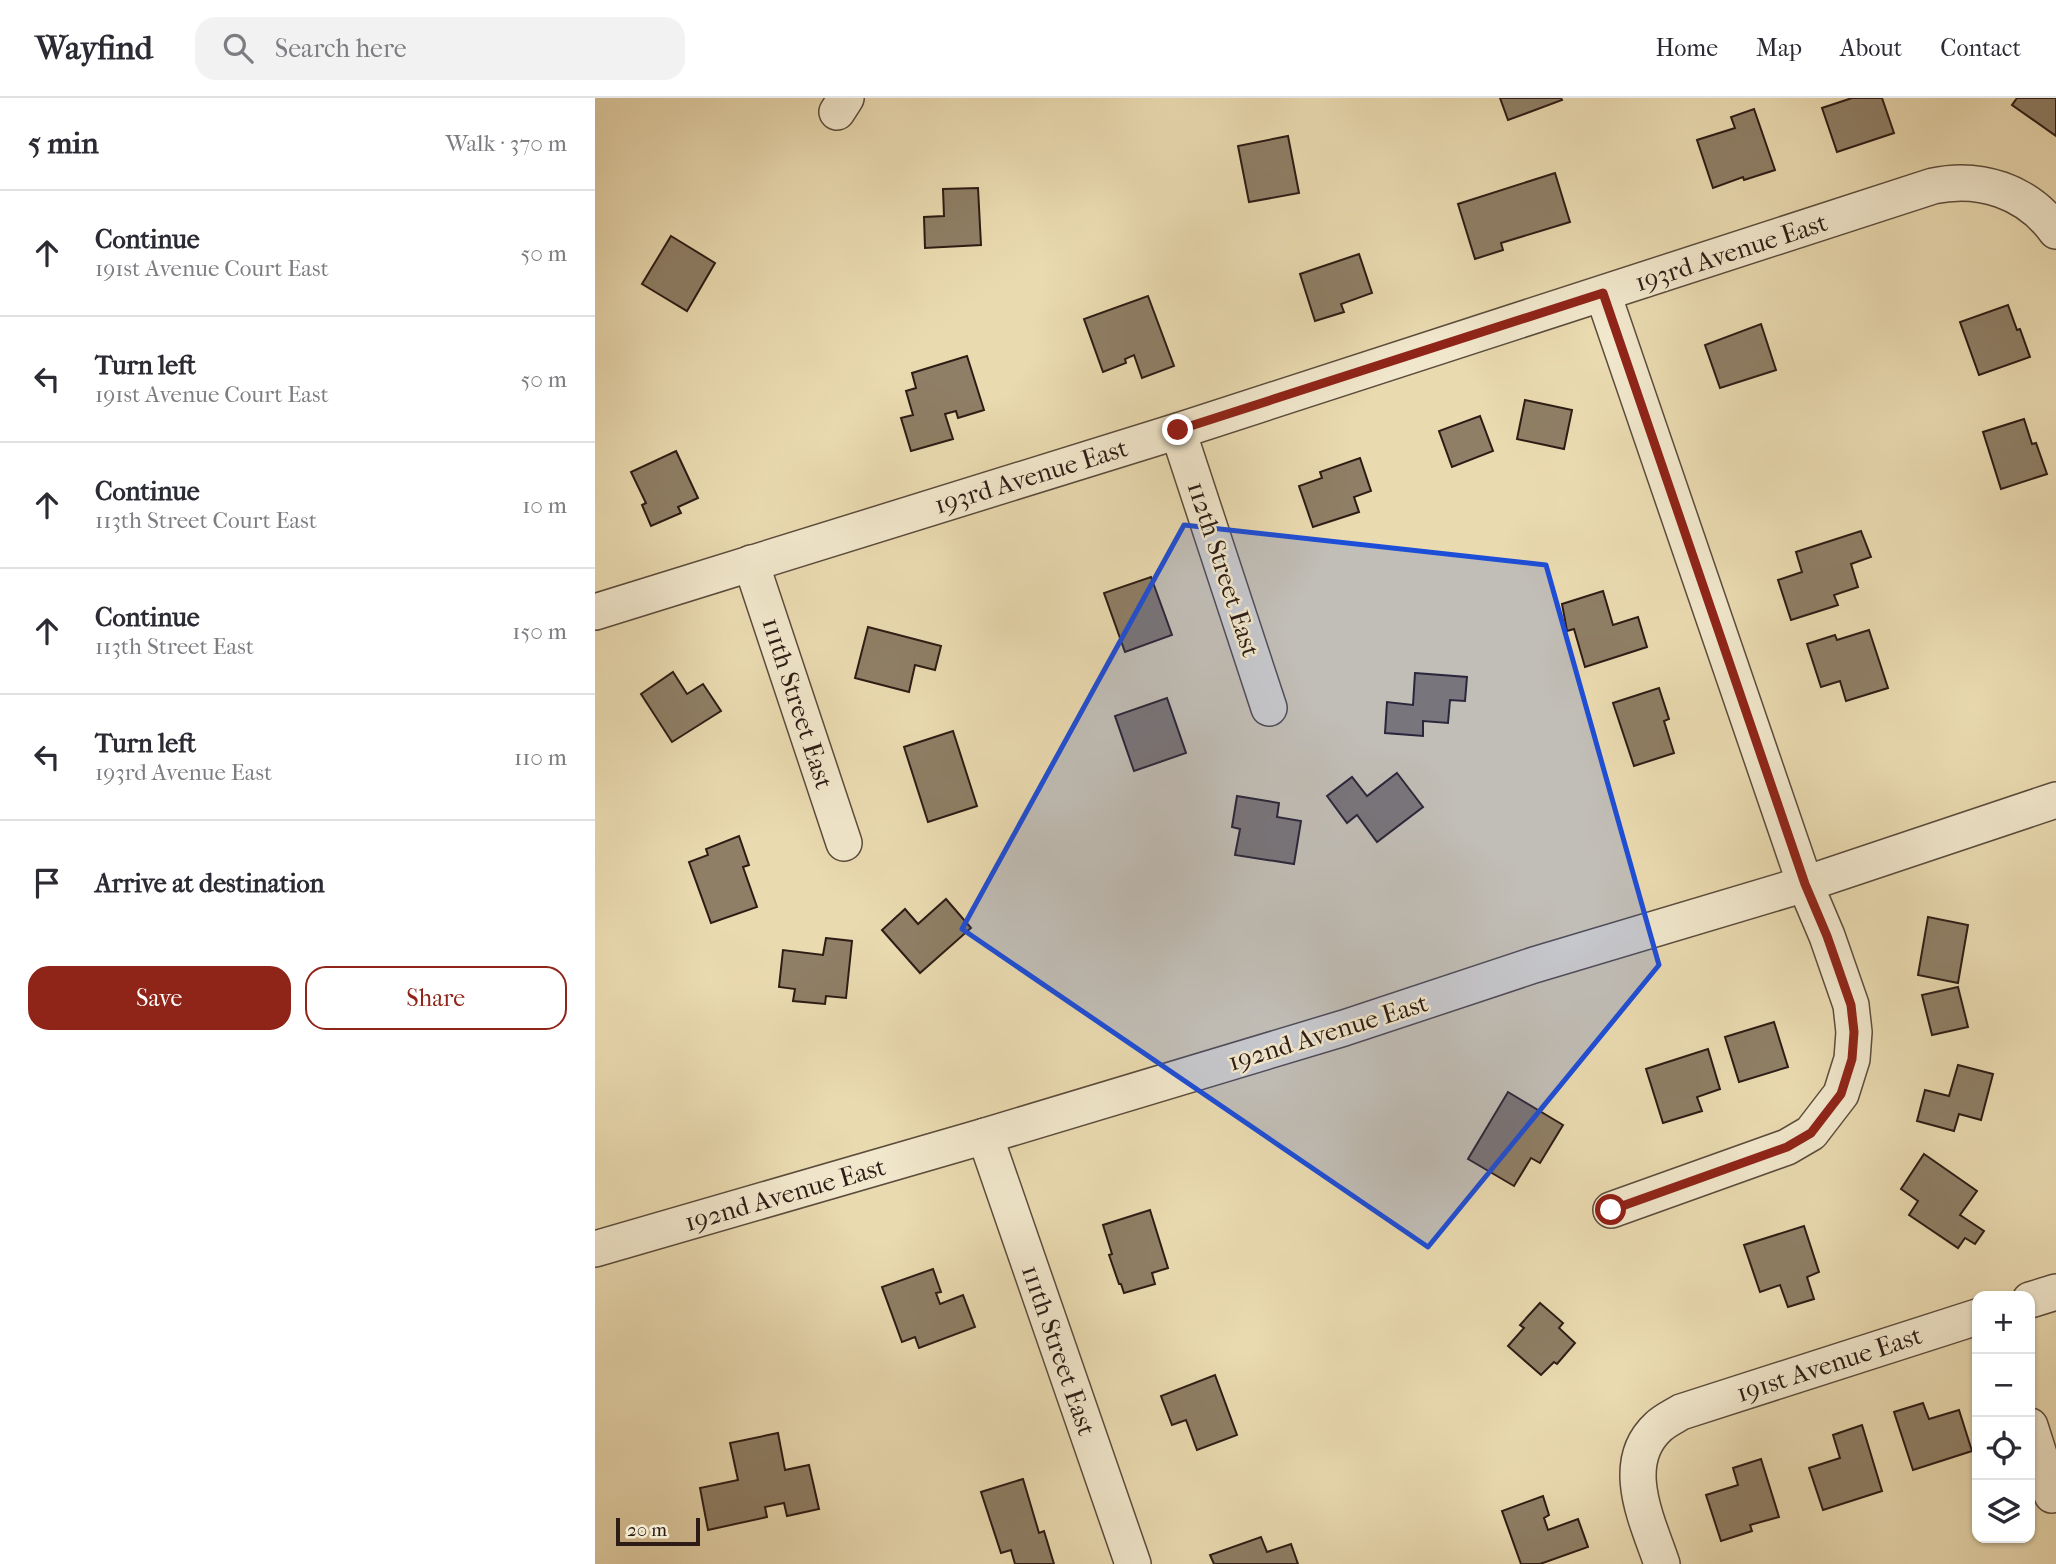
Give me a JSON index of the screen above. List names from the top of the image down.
{
  "streets": {
    "street": [
      "193rd Avenue East",
      "112th Street East",
      "111th Street East",
      "192nd Avenue East",
      "191st Avenue East"
    ]
  },
  "crossings": [
    ["193rd Avenue East", "112th Street East"],
    ["193rd Avenue East", "111th Street East"],
    ["111th Street East", "192nd Avenue East"]
  ],
  "scale_bar": "20 m",
  "page": {
    "header": "Wayfind",
    "search": "Search here",
    "nav": [
      "Home",
      "Map",
      "About",
      "Contact"
    ],
    "heading": ["5 min", "Walk · 370 m"],
    "list": [
      ["Continue", "191st Avenue Court East", "50 m"],
      ["Turn left", "191st Avenue Court East", "50 m"],
      ["Continue", "113th Street Court East", "10 m"],
      ["Continue", "113th Street East", "150 m"],
      ["Turn left", "193rd Avenue East", "110 m"],
      "Arrive at destination"
    ],
    "buttons": ["Save", "Share"],
    "map_buttons": ["+", "−"],
    "scale": "20 m"
  }
}
